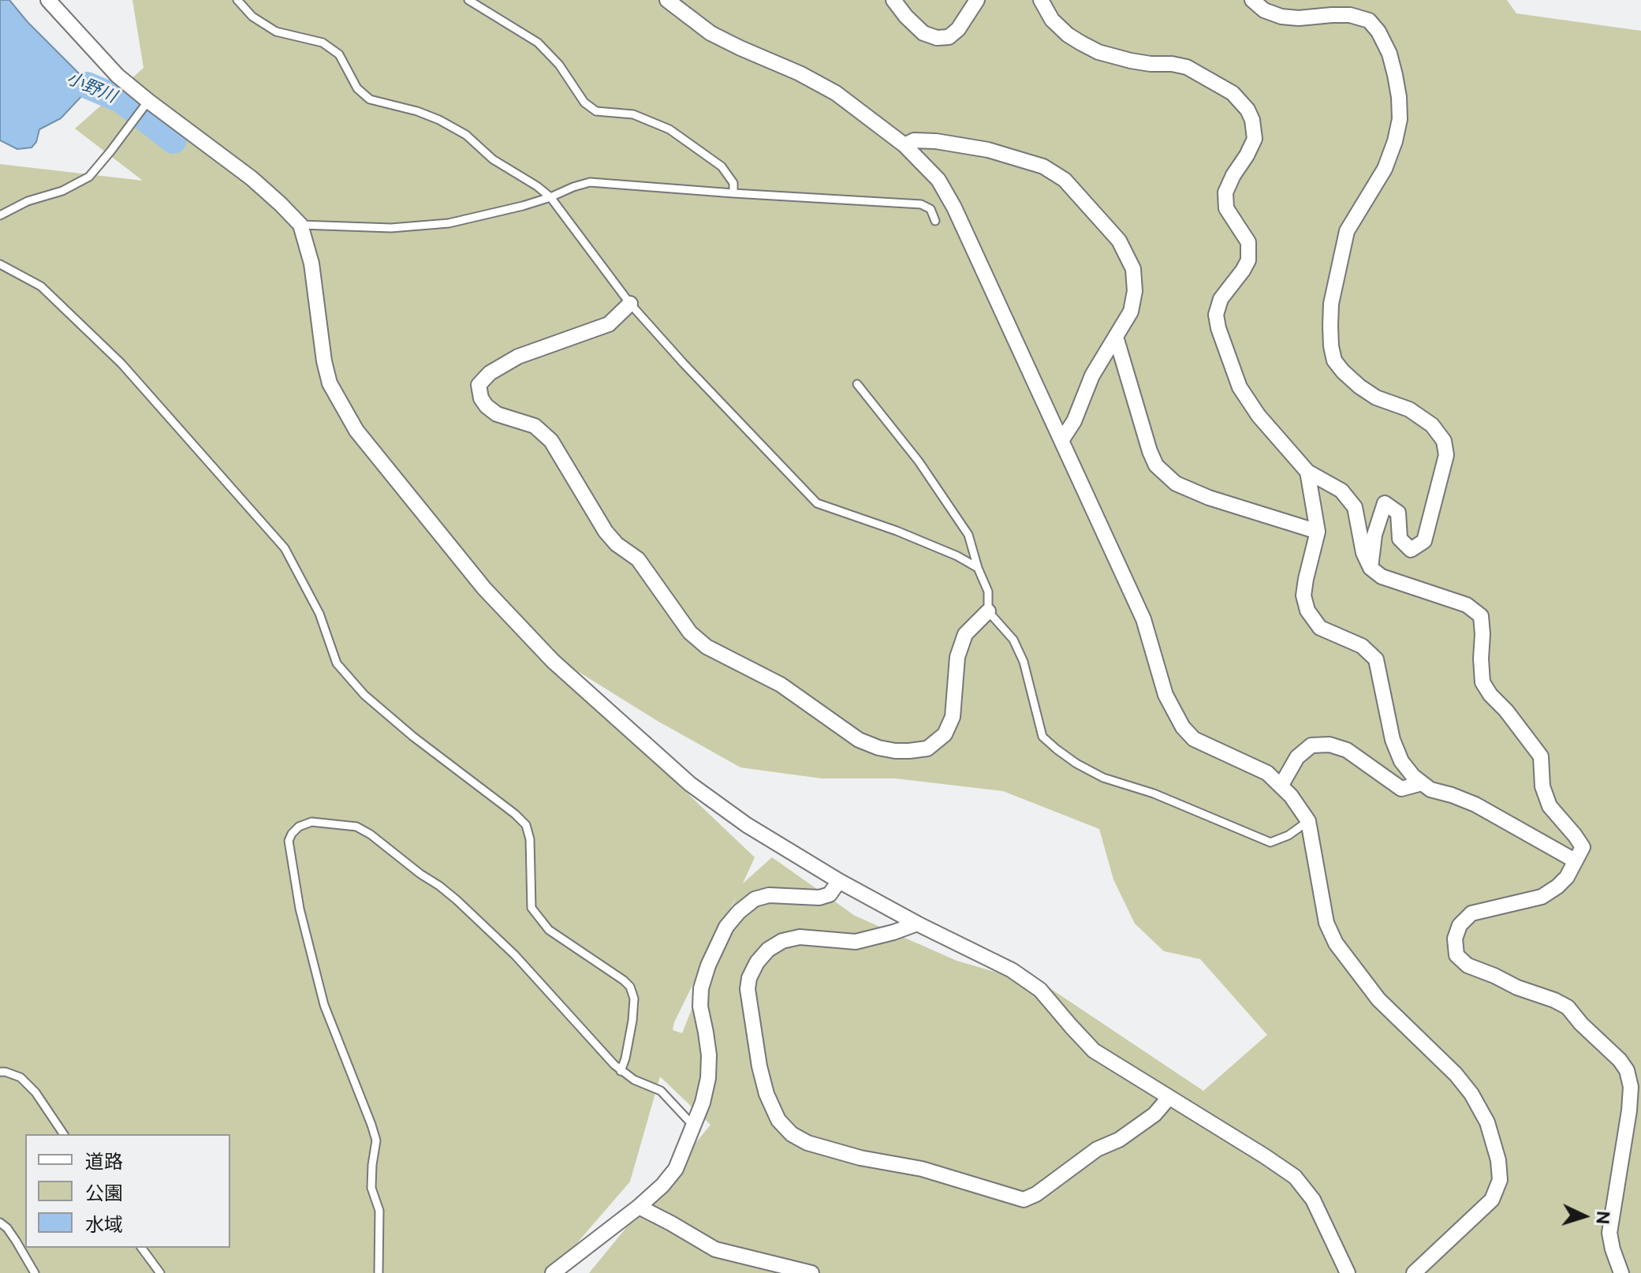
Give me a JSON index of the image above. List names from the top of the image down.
{
  "water": ["小野川"],
  "legend": ["道路", "公園", "水域"],
  "north": "right"
}
